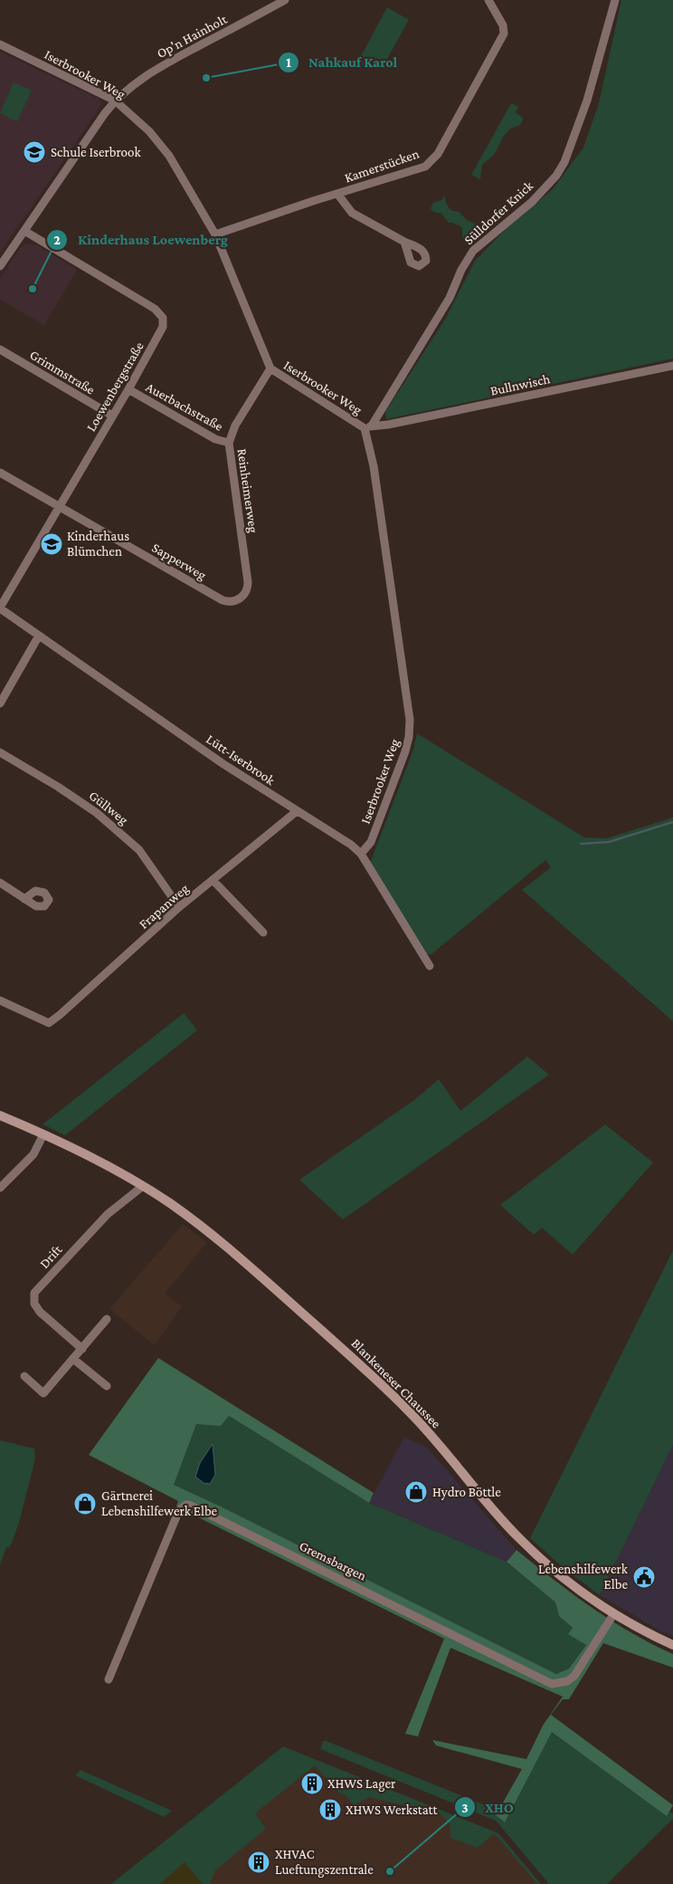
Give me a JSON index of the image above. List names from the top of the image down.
{
  "streets": {
    "main road": ["Blankeneser Chaussee"],
    "street": [
      "Op'n Hainholt",
      "Iserbrooker Weg",
      "Kamerstücken",
      "Sülldorfer Knick",
      "Grimmstraße",
      "Bullnwisch",
      "Loewenbergstraße",
      "Auerbachstraße",
      "Reinheimerweg",
      "Sapperweg",
      "Lütt-Iserbrook",
      "Güllweg",
      "Frapanweg",
      "Drift",
      "Gremsbargen"
    ]
  },
  "crossings": [
    ["Op'n Hainholt", "Iserbrooker Weg"],
    ["Op'n Hainholt", "Loewenbergstraße"],
    ["Iserbrooker Weg", "Kamerstücken"],
    ["Iserbrooker Weg", "Sülldorfer Knick"],
    ["Iserbrooker Weg", "Bullnwisch"],
    ["Iserbrooker Weg", "Reinheimerweg"],
    ["Iserbrooker Weg", "Lütt-Iserbrook"],
    ["Sülldorfer Knick", "Bullnwisch"],
    ["Grimmstraße", "Loewenbergstraße"],
    ["Loewenbergstraße", "Auerbachstraße"],
    ["Loewenbergstraße", "Sapperweg"],
    ["Loewenbergstraße", "Lütt-Iserbrook"],
    ["Auerbachstraße", "Reinheimerweg"],
    ["Reinheimerweg", "Sapperweg"],
    ["Lütt-Iserbrook", "Frapanweg"],
    ["Güllweg", "Frapanweg"],
    ["Drift", "Blankeneser Chaussee"],
    ["Blankeneser Chaussee", "Gremsbargen"]
  ],
  "places": {
    "other": ["Nahkauf Karol", "Kinderhaus Loewenberg", "XHO"],
    "school or university": ["Schule Iserbrook", "Kinderhaus Blümchen"],
    "shop": ["Hydro Böttle", "Gärtnerei Lebenshilfewerk Elbe"],
    "public building": ["Lebenshilfewerk Elbe"],
    "building": ["XHWS Lager", "XHWS Werkstatt", "XHVAC Lueftungszentrale"]
  }
}
